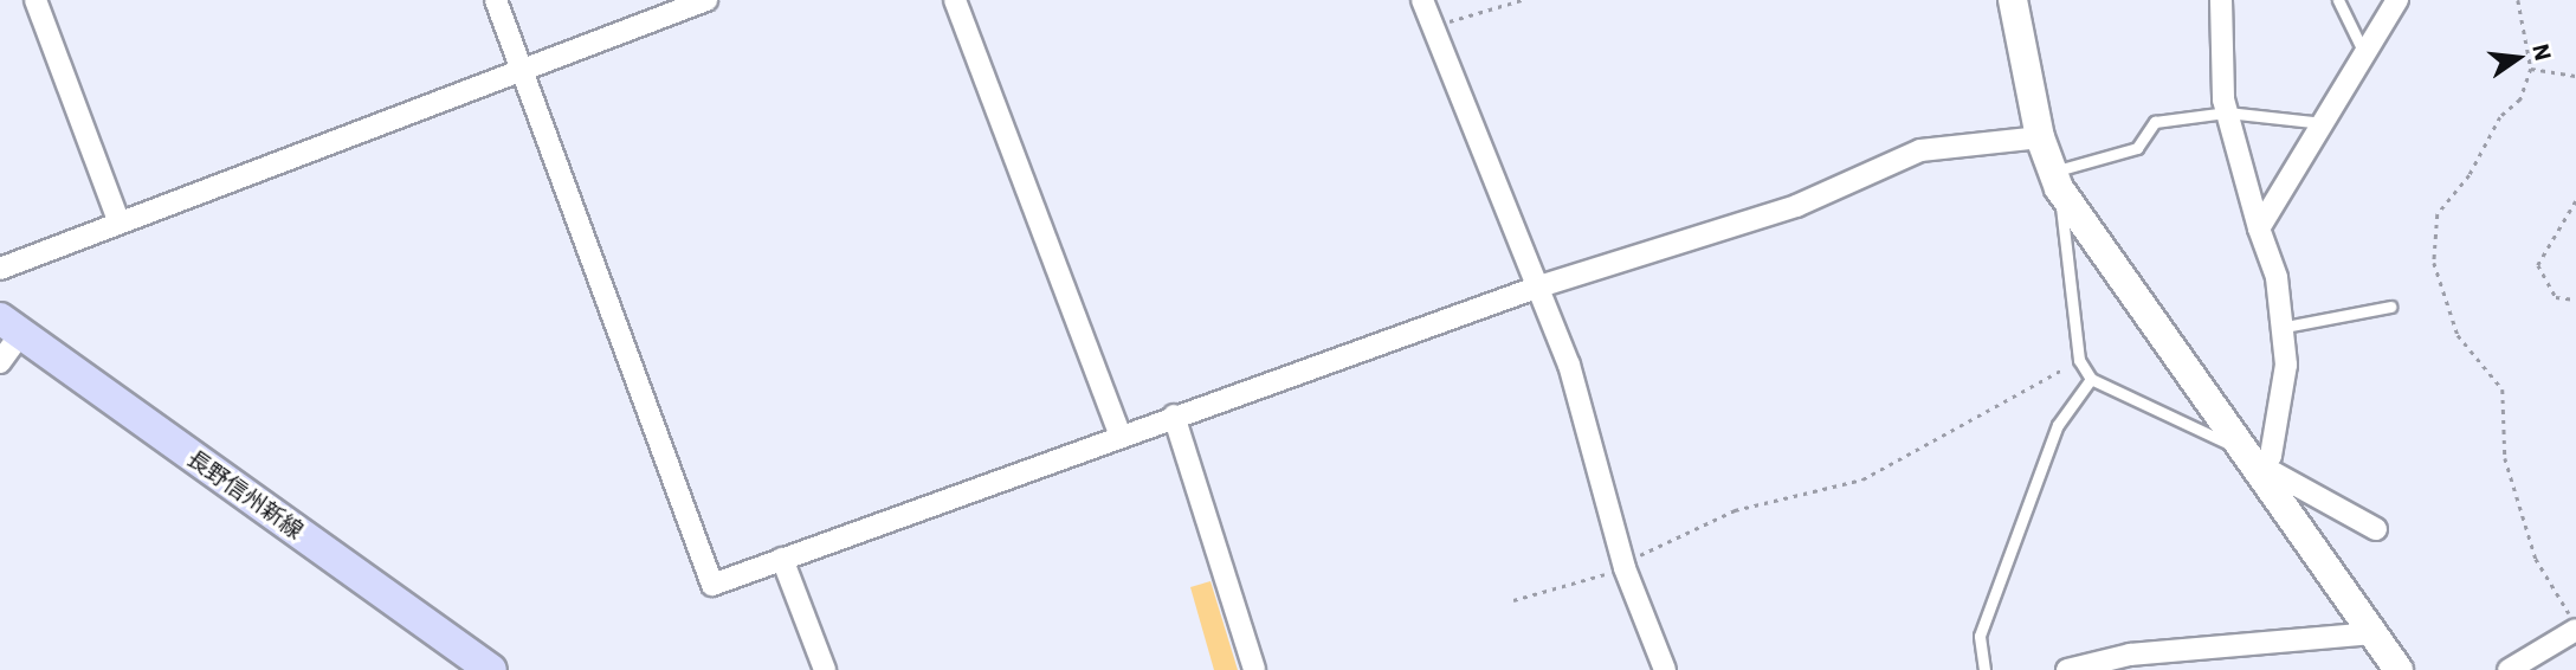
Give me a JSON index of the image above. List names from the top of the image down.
{
  "streets": {
    "main road": ["長野信州新線"]
  },
  "north": "right"
}
